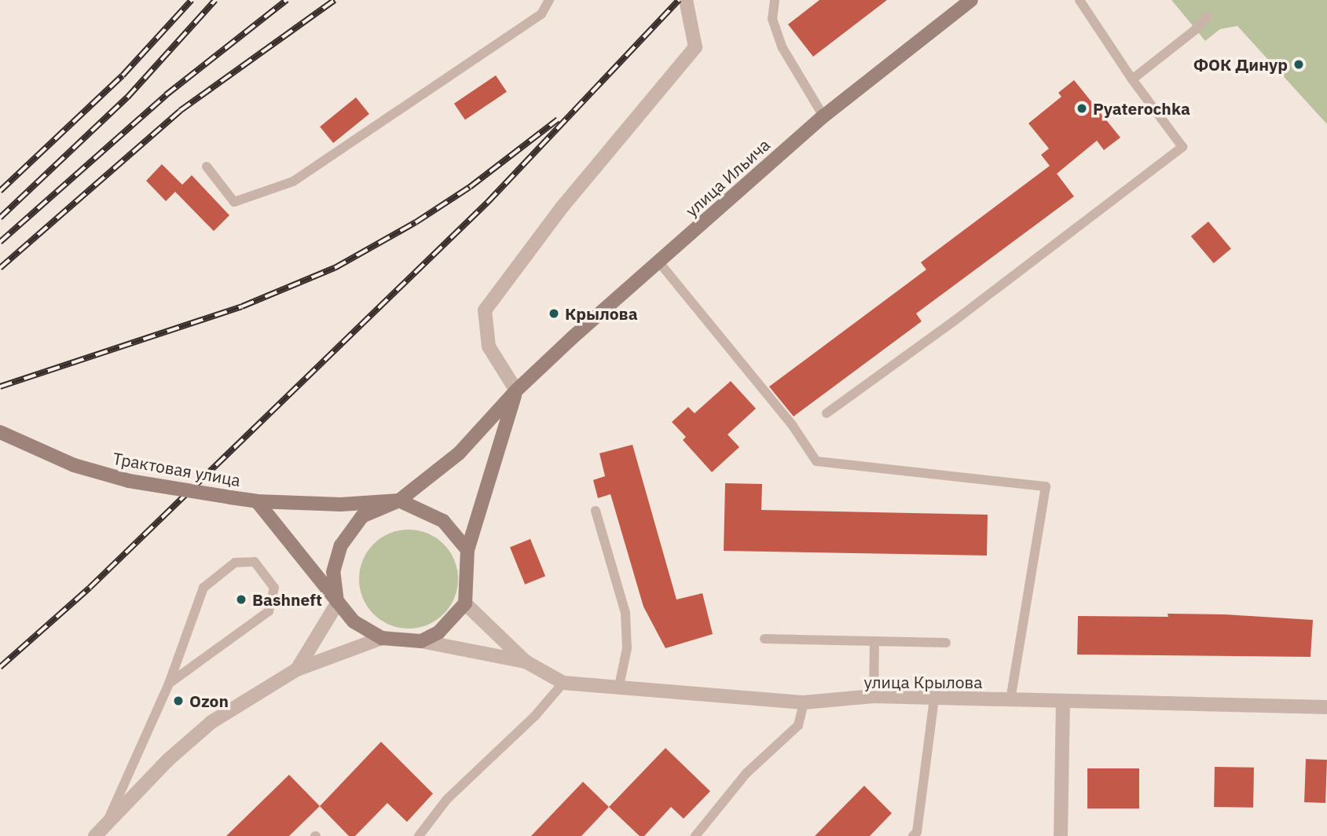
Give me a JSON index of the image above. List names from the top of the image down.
{
  "streets": {
    "street": ["улица Ильича", "Трактовая улица", "улица Крылова"]
  },
  "crossings": [
    ["улица Ильича", "Трактовая улица"]
  ],
  "places": [
    "ФОК Динур",
    "Pyaterochka",
    "Крылова",
    "Bashneft",
    "Ozon"
  ]
}
